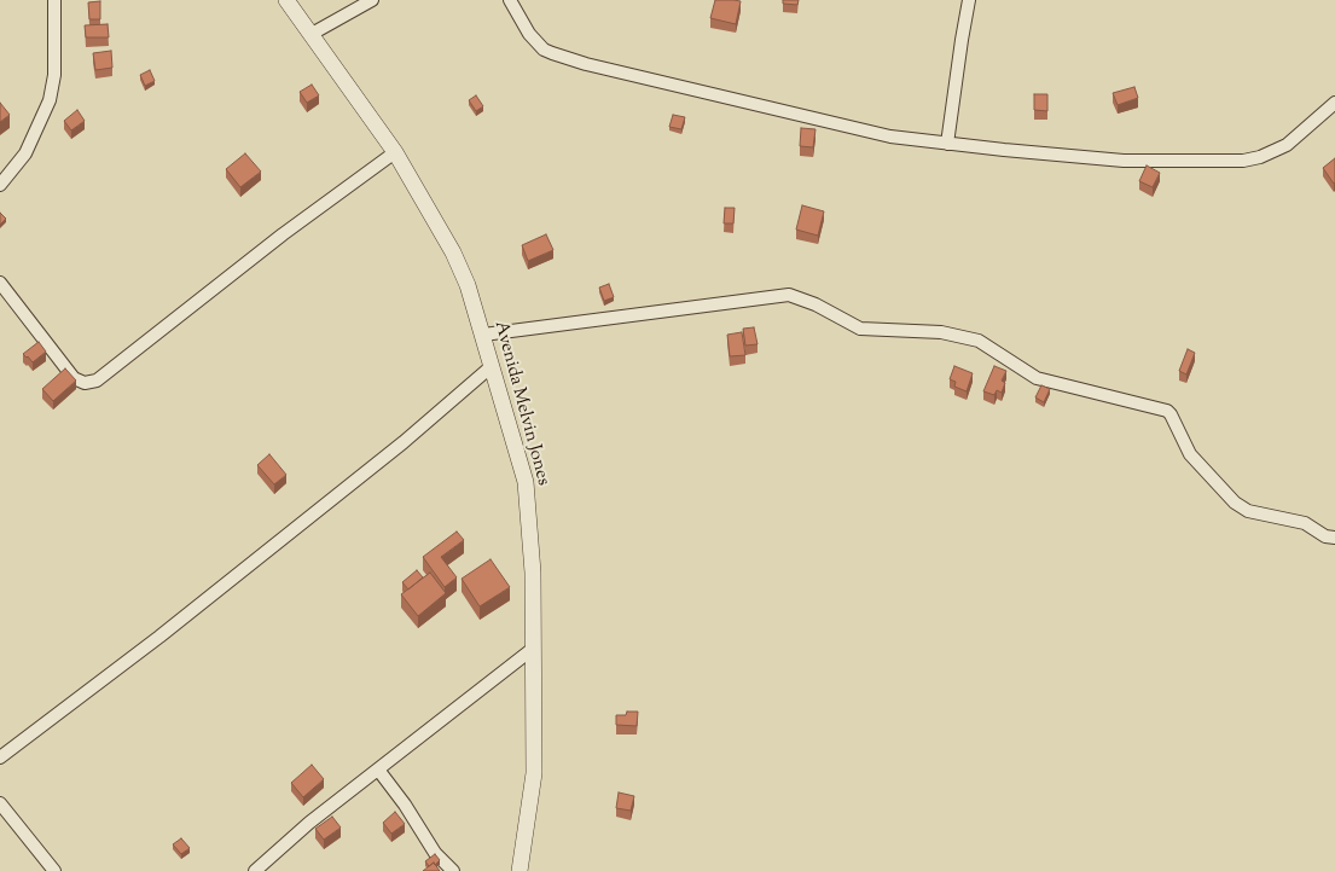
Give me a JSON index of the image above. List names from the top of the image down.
{
  "streets": {
    "street": ["Avenida Melvin Jones"]
  }
}
